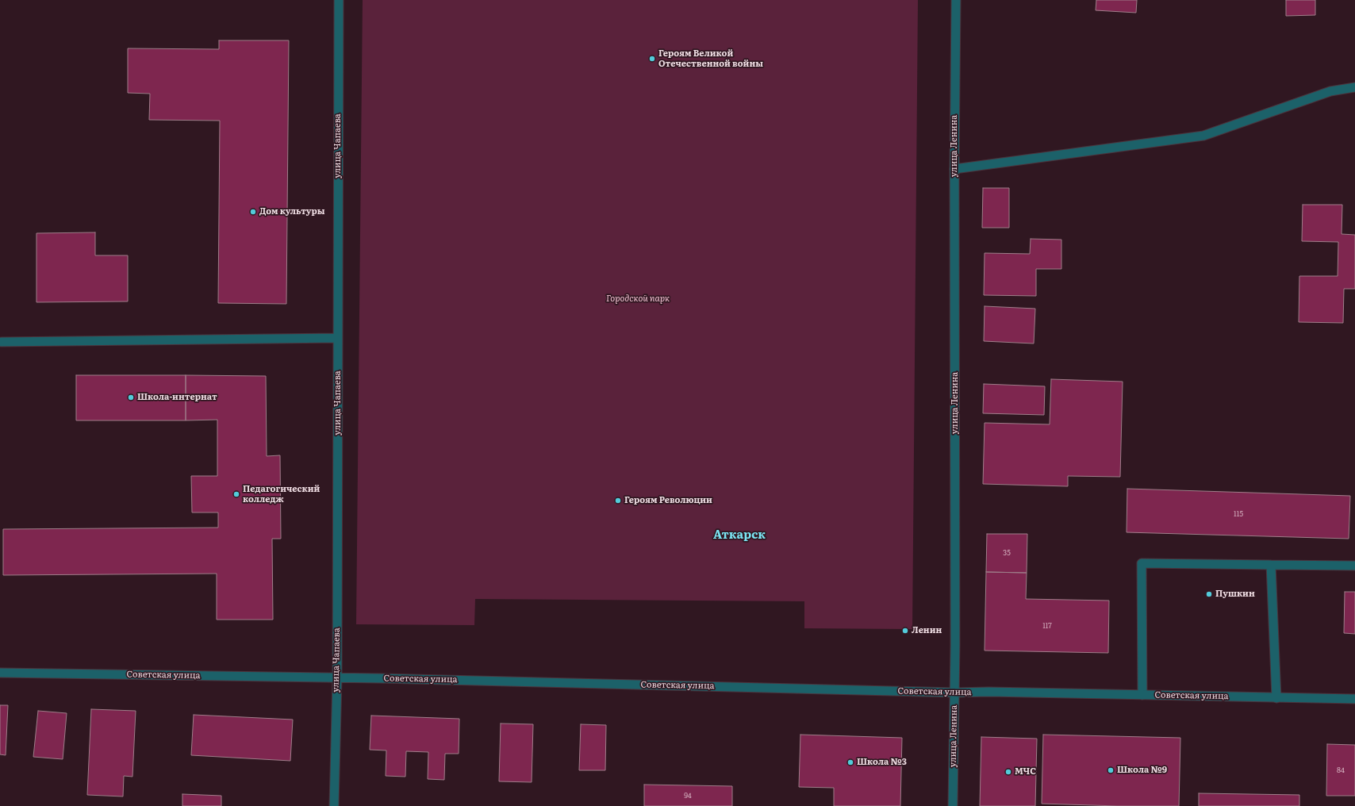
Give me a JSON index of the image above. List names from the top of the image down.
{
  "streets": {
    "street": ["улица Чапаева", "улица Ленина", "Советская улица"]
  },
  "crossings": [
    ["улица Чапаева", "Советская улица"],
    ["улица Ленина", "Советская улица"]
  ],
  "districts": ["Аткарск"],
  "parks": ["Городской парк"],
  "places": [
    "Героям Великой Отечественной войны",
    "Дом культуры",
    "Школа-интернат",
    "Педагогический колледж",
    "Героям Революции",
    "Пушкин",
    "Ленин",
    "Школа №3",
    "Школа №9",
    "МЧС"
  ],
  "house_numbers": [
    "115",
    "35",
    "117",
    "84",
    "94"
  ]
}
